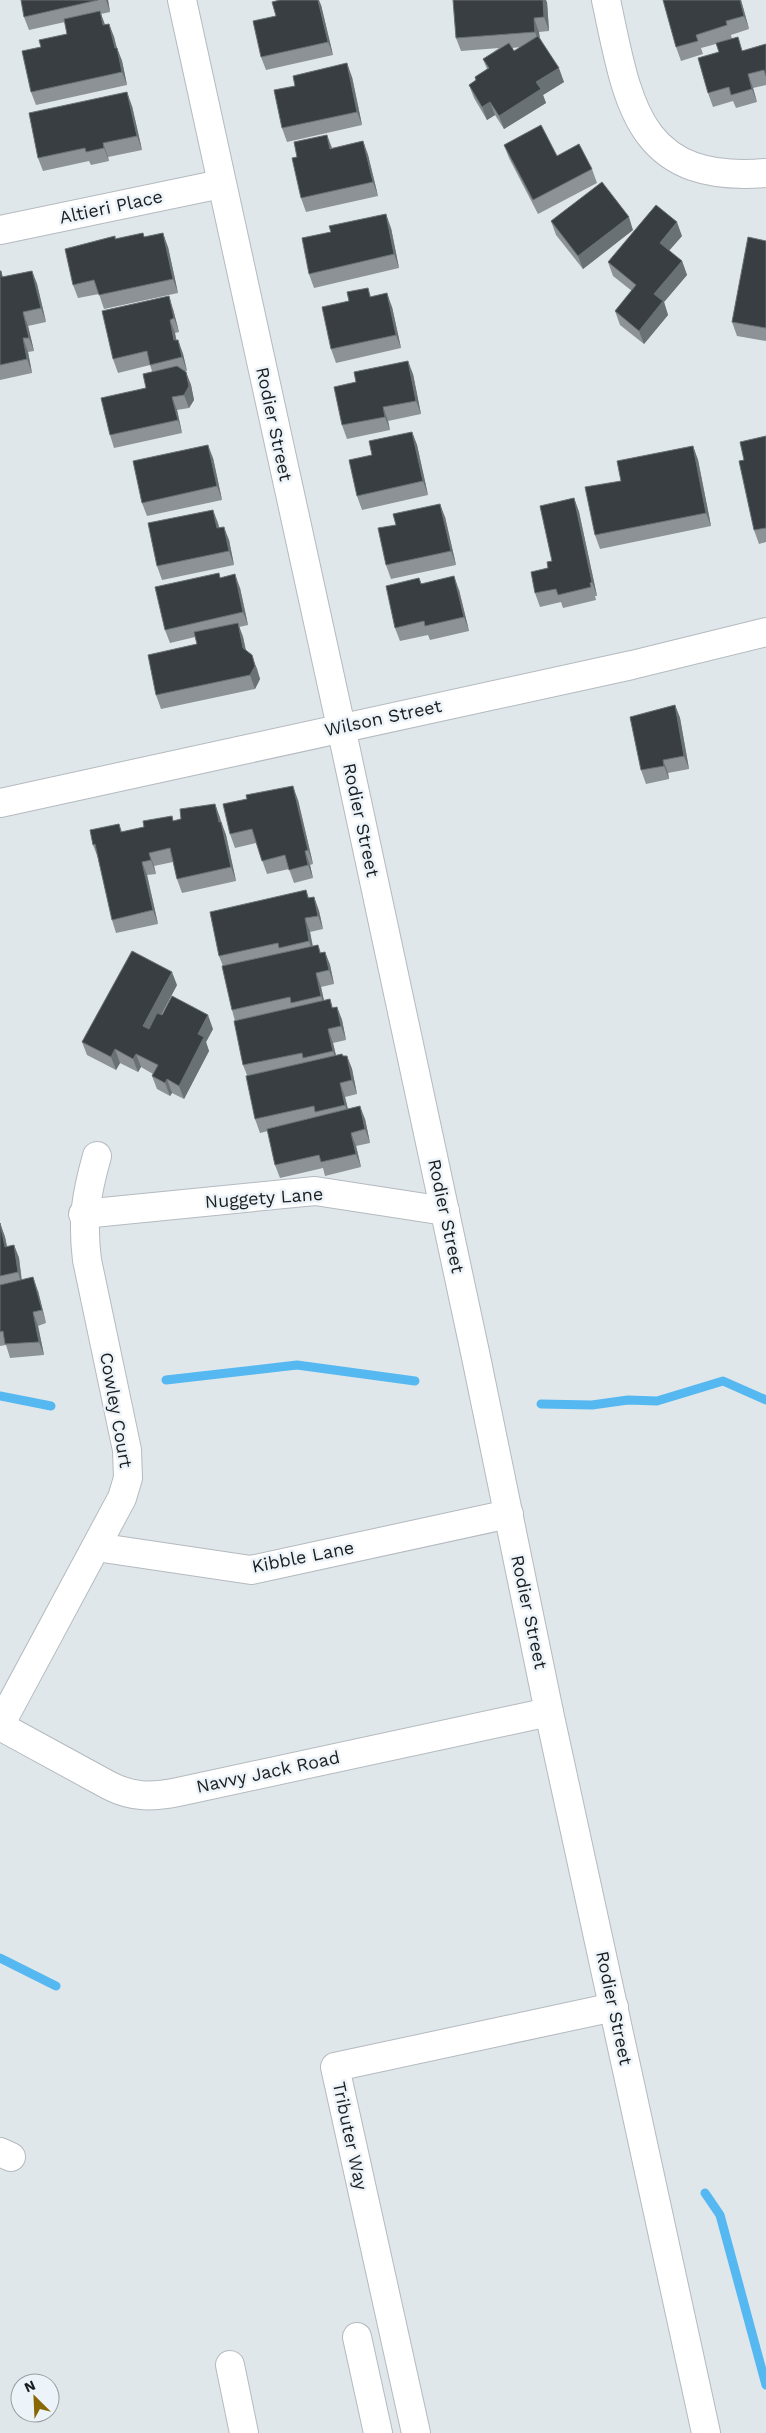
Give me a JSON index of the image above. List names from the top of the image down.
{
  "streets": {
    "street": [
      "Altieri Place",
      "Rodier Street",
      "Wilson Street",
      "Nuggety Lane",
      "Cowley Court",
      "Kibble Lane",
      "Navvy Jack Road",
      "Tributer Way"
    ]
  },
  "crossings": [
    ["Altieri Place", "Rodier Street"],
    ["Rodier Street", "Wilson Street"],
    ["Rodier Street", "Nuggety Lane"],
    ["Rodier Street", "Kibble Lane"],
    ["Rodier Street", "Navvy Jack Road"],
    ["Rodier Street", "Tributer Way"],
    ["Nuggety Lane", "Cowley Court"],
    ["Cowley Court", "Kibble Lane"],
    ["Cowley Court", "Navvy Jack Road"]
  ],
  "north": "top left"
}
